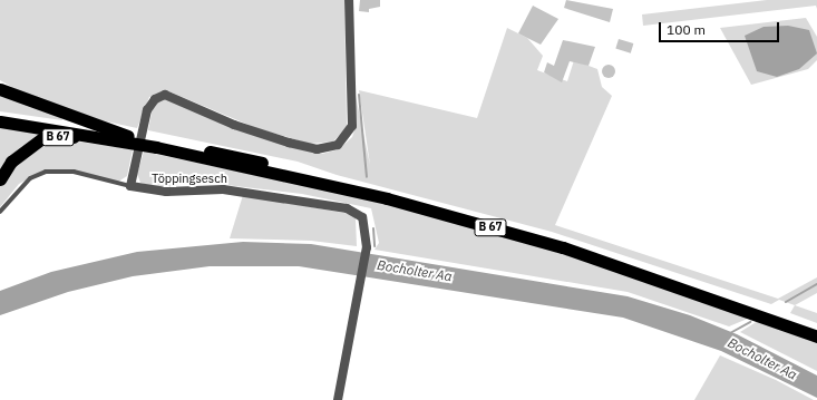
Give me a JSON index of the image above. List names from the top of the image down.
{
  "streets": {
    "highway": ["B 67"],
    "street": ["Töppingsesch"]
  },
  "water": ["Bocholter Aa"],
  "scale_bar": "100 m"
}
